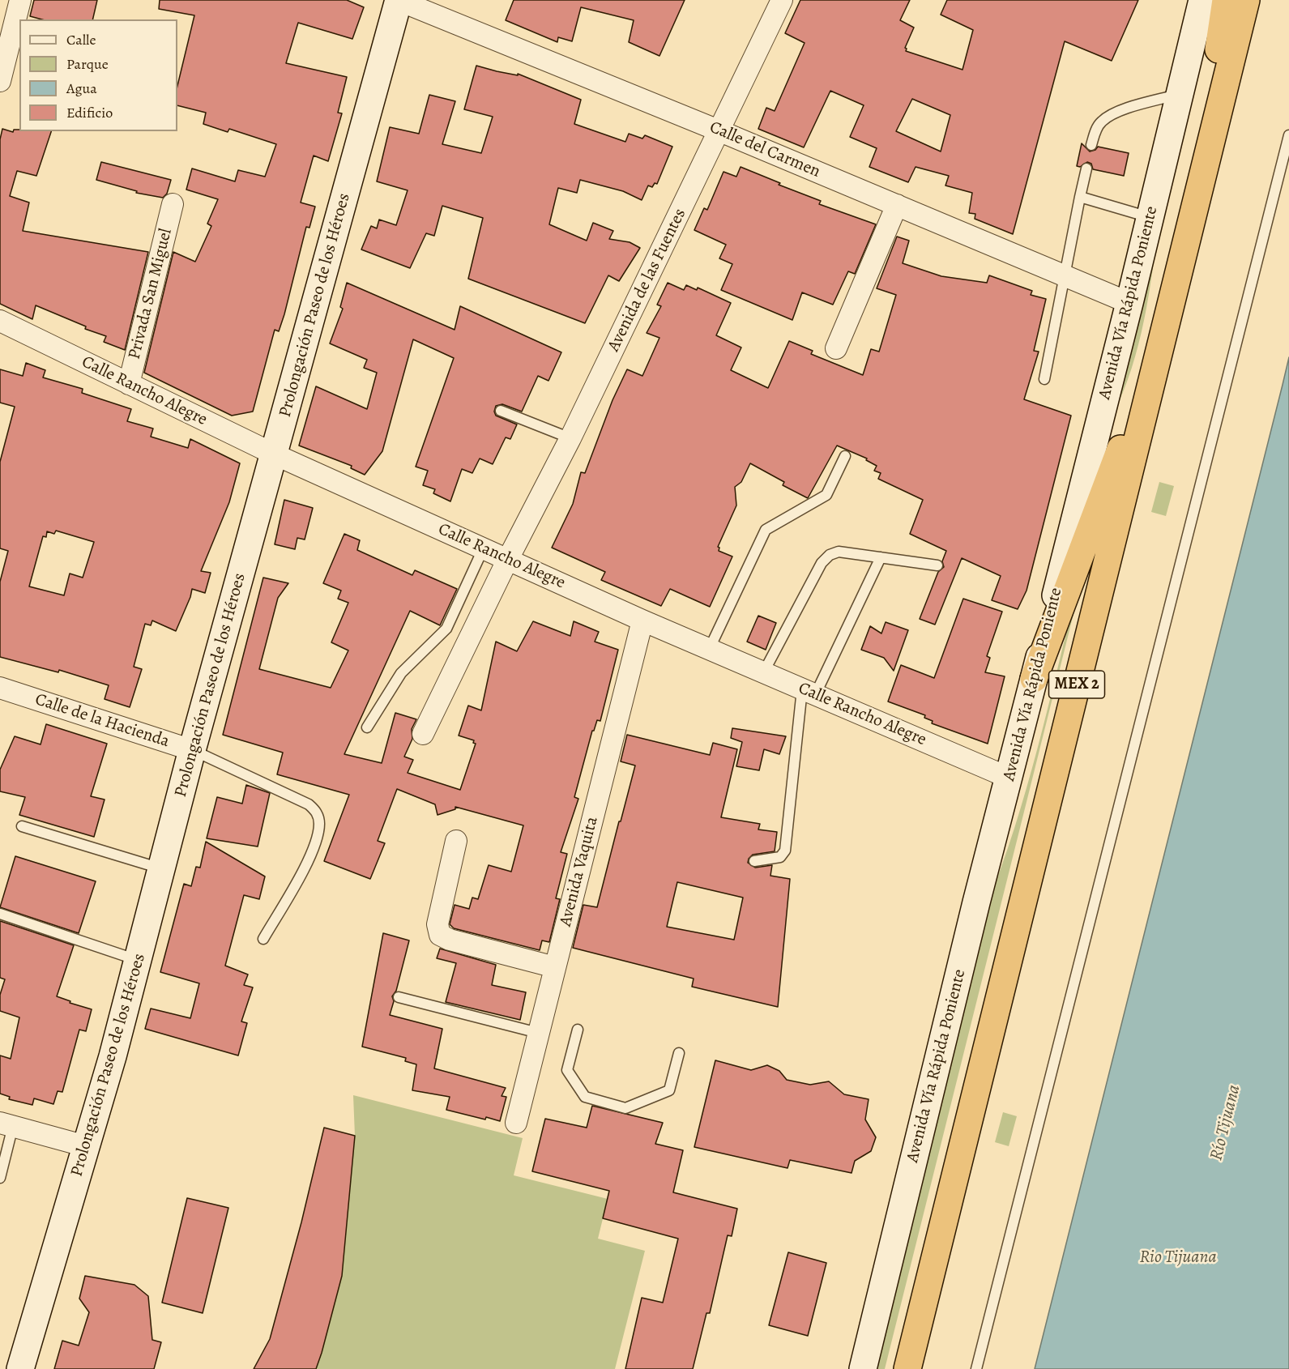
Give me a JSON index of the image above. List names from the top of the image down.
{
  "streets": {
    "highway": ["MEX 2"],
    "street": [
      "Calle del Carmen",
      "Avenida de las Fuentes",
      "Privada San Miguel",
      "Avenida Vía Rápida Poniente",
      "Prolongación Paseo de los Héroes",
      "Calle Rancho Alegre",
      "Calle de la Hacienda",
      "Avenida Vaquita"
    ]
  },
  "crossings": [
    ["Calle del Carmen", "Avenida de las Fuentes"],
    ["Calle del Carmen", "Avenida Vía Rápida Poniente"],
    ["Calle del Carmen", "Prolongación Paseo de los Héroes"],
    ["Avenida de las Fuentes", "Calle Rancho Alegre"],
    ["Privada San Miguel", "Calle Rancho Alegre"],
    ["Avenida Vía Rápida Poniente", "Calle Rancho Alegre"],
    ["Prolongación Paseo de los Héroes", "Calle Rancho Alegre"],
    ["Prolongación Paseo de los Héroes", "Calle de la Hacienda"],
    ["Calle Rancho Alegre", "Avenida Vaquita"]
  ],
  "water": ["Río Tijuana", "Rio Tijuana"],
  "legend": [
    "Calle",
    "Parque",
    "Agua",
    "Edificio"
  ]
}
